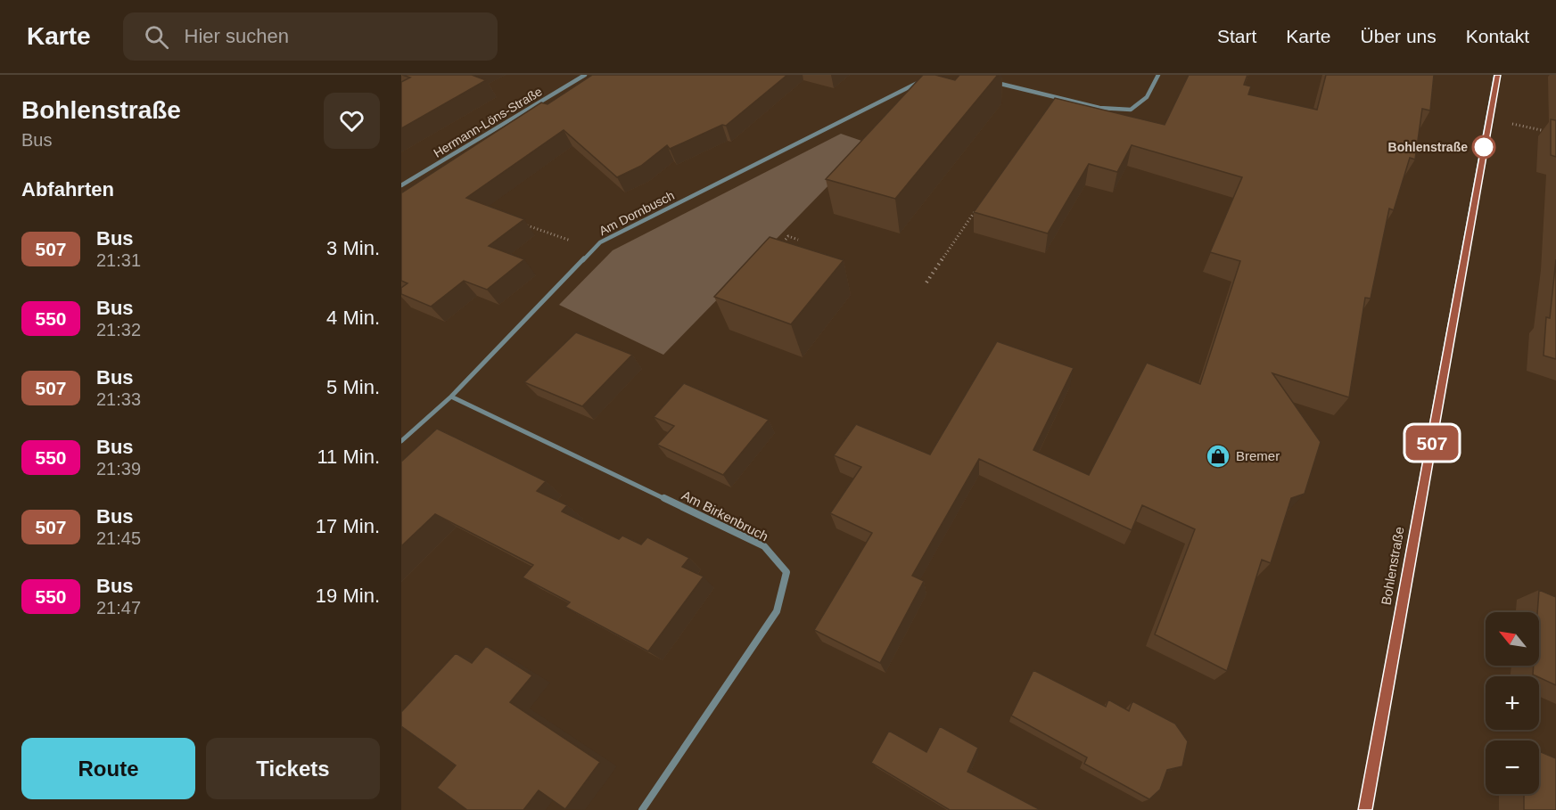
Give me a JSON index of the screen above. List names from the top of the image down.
{
  "streets": {
    "street": [
      "Hermann-Löns-Straße",
      "Am Dornbusch",
      "Am Birkenbruch",
      "Bohlenstraße"
    ]
  },
  "crossings": [
    ["Am Dornbusch", "Am Birkenbruch"]
  ],
  "places": {
    "other": ["Bohlenstraße"],
    "shop": ["Bremer"]
  },
  "lines": ["bus line 507"],
  "north": "top left",
  "page": {
    "header": "Karte",
    "search": "Hier suchen",
    "nav": [
      "Start",
      "Karte",
      "Über uns",
      "Kontakt"
    ],
    "heading": [
      ["Bohlenstraße", "Bus"],
      "Abfahrten"
    ],
    "on_map": "507",
    "list": [
      {
        "mark": "507",
        "name": "Bus",
        "note": "21:31",
        "value": "3 Min."
      },
      {
        "mark": "550",
        "name": "Bus",
        "note": "21:32",
        "value": "4 Min."
      },
      {
        "mark": "507",
        "name": "Bus",
        "note": "21:33",
        "value": "5 Min."
      },
      {
        "mark": "550",
        "name": "Bus",
        "note": "21:39",
        "value": "11 Min."
      },
      {
        "mark": "507",
        "name": "Bus",
        "note": "21:45",
        "value": "17 Min."
      },
      {
        "mark": "550",
        "name": "Bus",
        "note": "21:47",
        "value": "19 Min."
      }
    ],
    "map_buttons": ["+", "−"],
    "buttons": ["Route", "Tickets"]
  }
}
